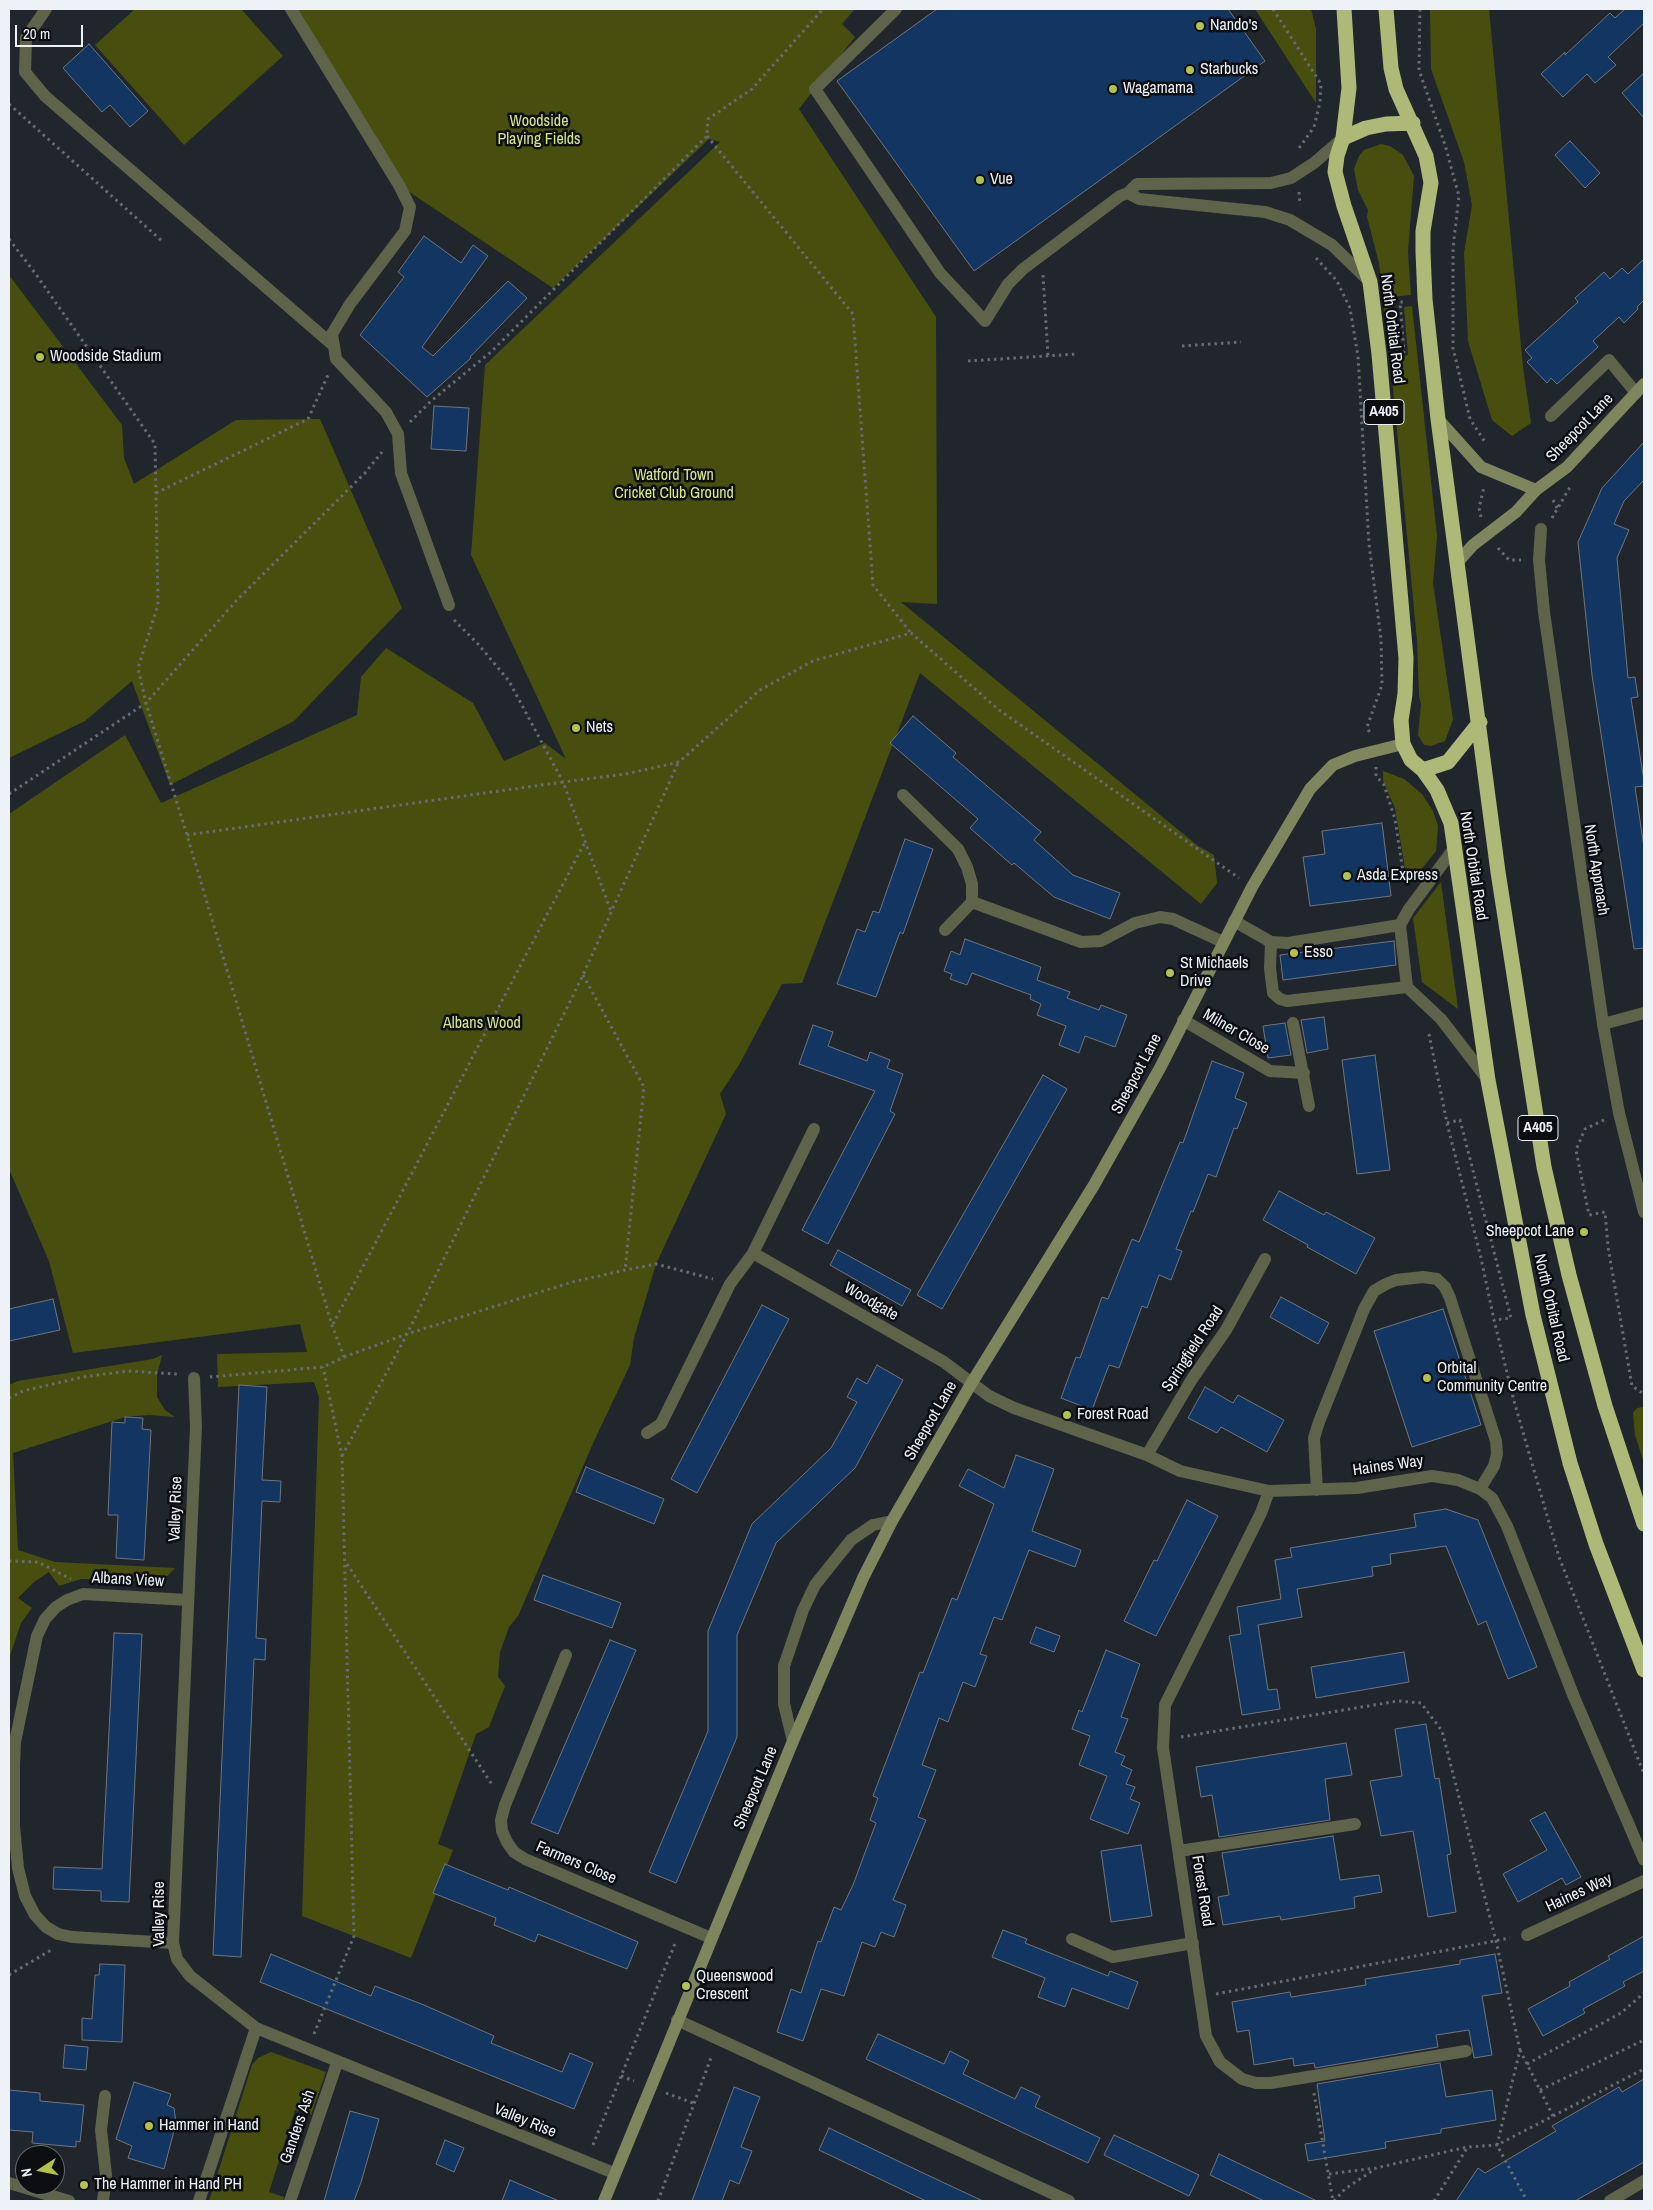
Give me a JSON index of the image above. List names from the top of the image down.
{
  "streets": {
    "highway": ["North Orbital Road", "A405"],
    "street": [
      "Sheepcot Lane",
      "North Approach",
      "Milner Close",
      "Woodgate",
      "Springfield Road",
      "Haines Way",
      "Valley Rise",
      "Albans View",
      "Farmers Close",
      "Forest Road",
      "Ganders Ash"
    ]
  },
  "crossings": [
    ["North Orbital Road", "Sheepcot Lane"],
    ["Sheepcot Lane", "Milner Close"],
    ["Sheepcot Lane", "Woodgate"],
    ["Sheepcot Lane", "Haines Way"],
    ["Sheepcot Lane", "Valley Rise"],
    ["Sheepcot Lane", "Farmers Close"],
    ["Woodgate", "Haines Way"],
    ["Springfield Road", "Haines Way"],
    ["Haines Way", "Forest Road"],
    ["Valley Rise", "Albans View"],
    ["Valley Rise", "Ganders Ash"]
  ],
  "parks": ["Woodside Playing Fields", "Watford Town Cricket Club Ground", "Albans Wood"],
  "places": [
    "Nando's",
    "Starbucks",
    "Wagamama",
    "Vue",
    "Woodside Stadium",
    "Nets",
    "Asda Express",
    "Esso",
    "St Michaels Drive",
    "Sheepcot Lane",
    "Orbital Community Centre",
    "Forest Road",
    "Queenswood Crescent",
    "Hammer in Hand",
    "The Hammer in Hand PH"
  ],
  "scale_bar": "20 m",
  "north": "left"
}
